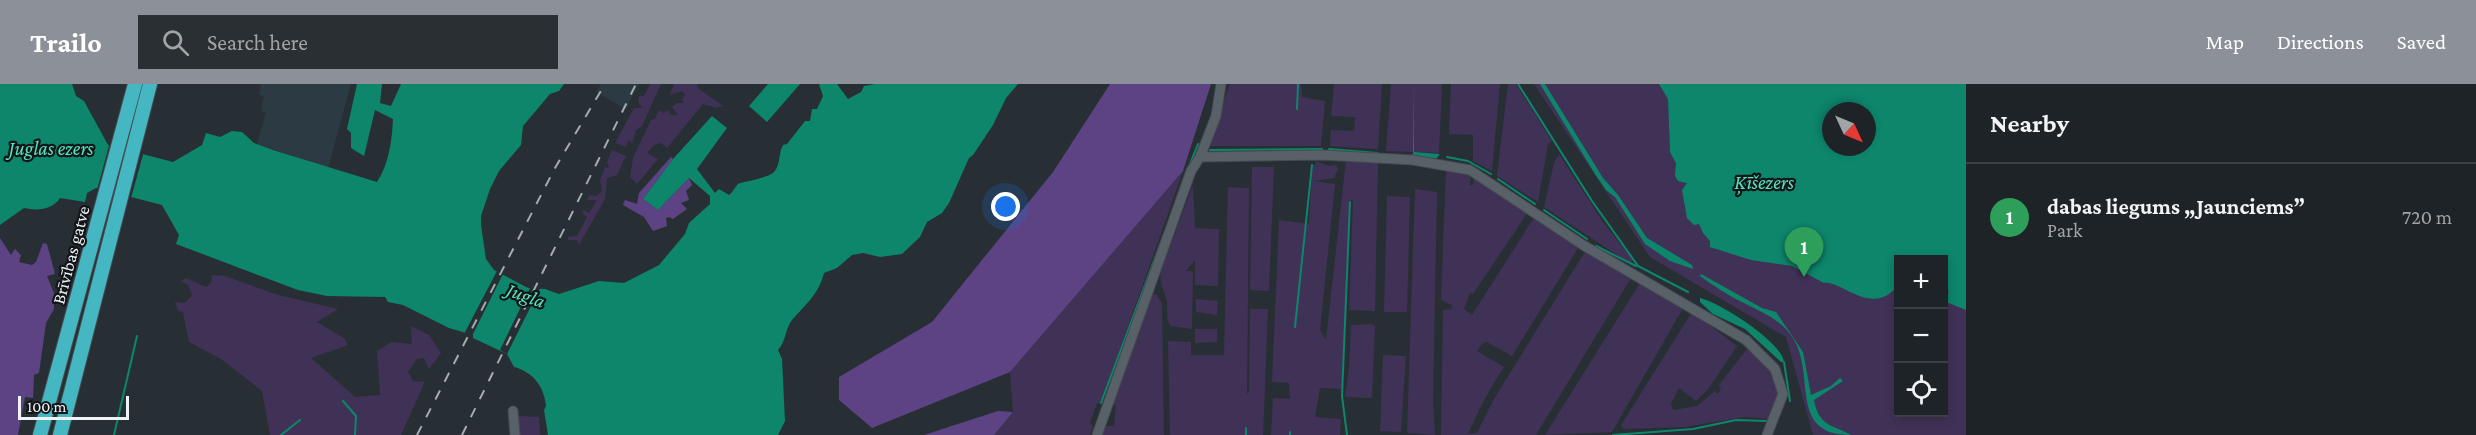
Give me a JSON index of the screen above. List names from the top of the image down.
{
  "streets": {
    "highway": ["Brīvības gatve"]
  },
  "water": ["Juglas ezers", "Ķīšezers", "Jugla"],
  "scale_bar": "100 m",
  "north": "bottom right",
  "page": {
    "header": "Trailo",
    "search": "Search here",
    "nav": ["Map", "Directions", "Saved"],
    "heading": "Nearby",
    "list": [
      {
        "mark": "1",
        "name": "dabas liegums „Jaunciems”",
        "note": "Park",
        "value": "720 m"
      }
    ],
    "pins": "1",
    "map_buttons": ["+", "−"],
    "scale": "100 m"
  }
}
